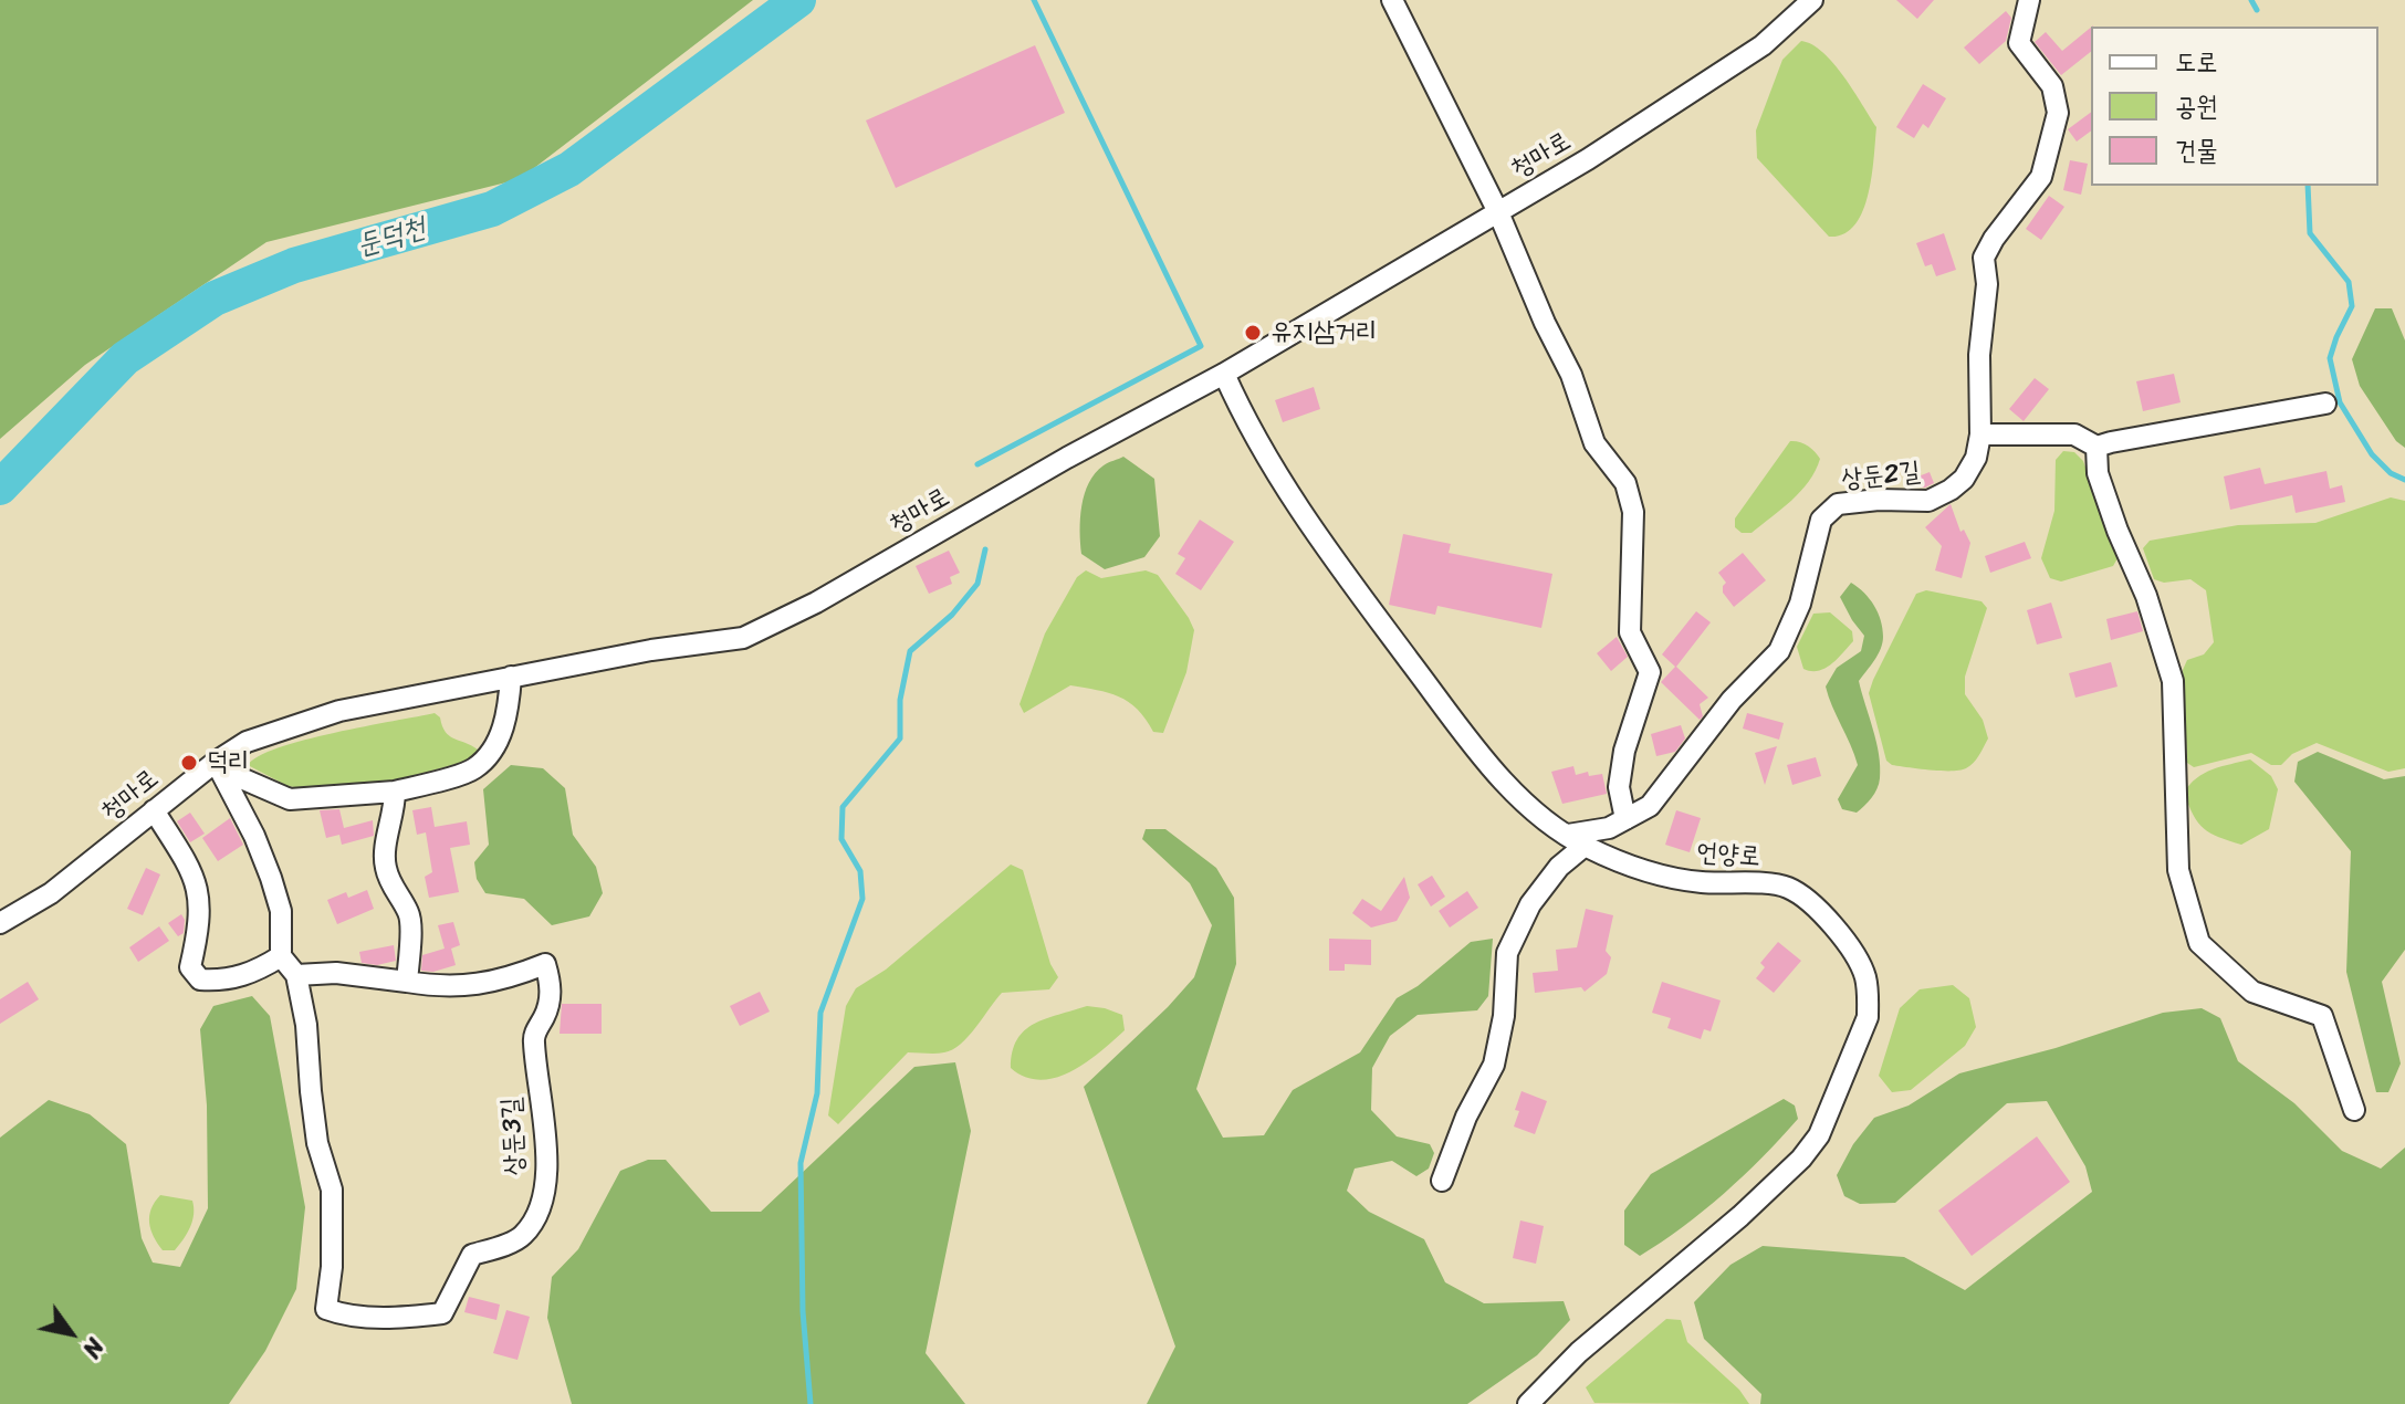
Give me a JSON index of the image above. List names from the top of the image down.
{
  "streets": {
    "street": [
      "청마로",
      "상둔2길",
      "언양로",
      "상둔3길"
    ]
  },
  "crossings": [
    ["청마로", "언양로"],
    ["상둔2길", "언양로"]
  ],
  "water": ["둔덕천"],
  "places": ["유지삼거리", "덕리"],
  "legend": ["도로", "공원", "건물"],
  "north": "bottom right"
}
